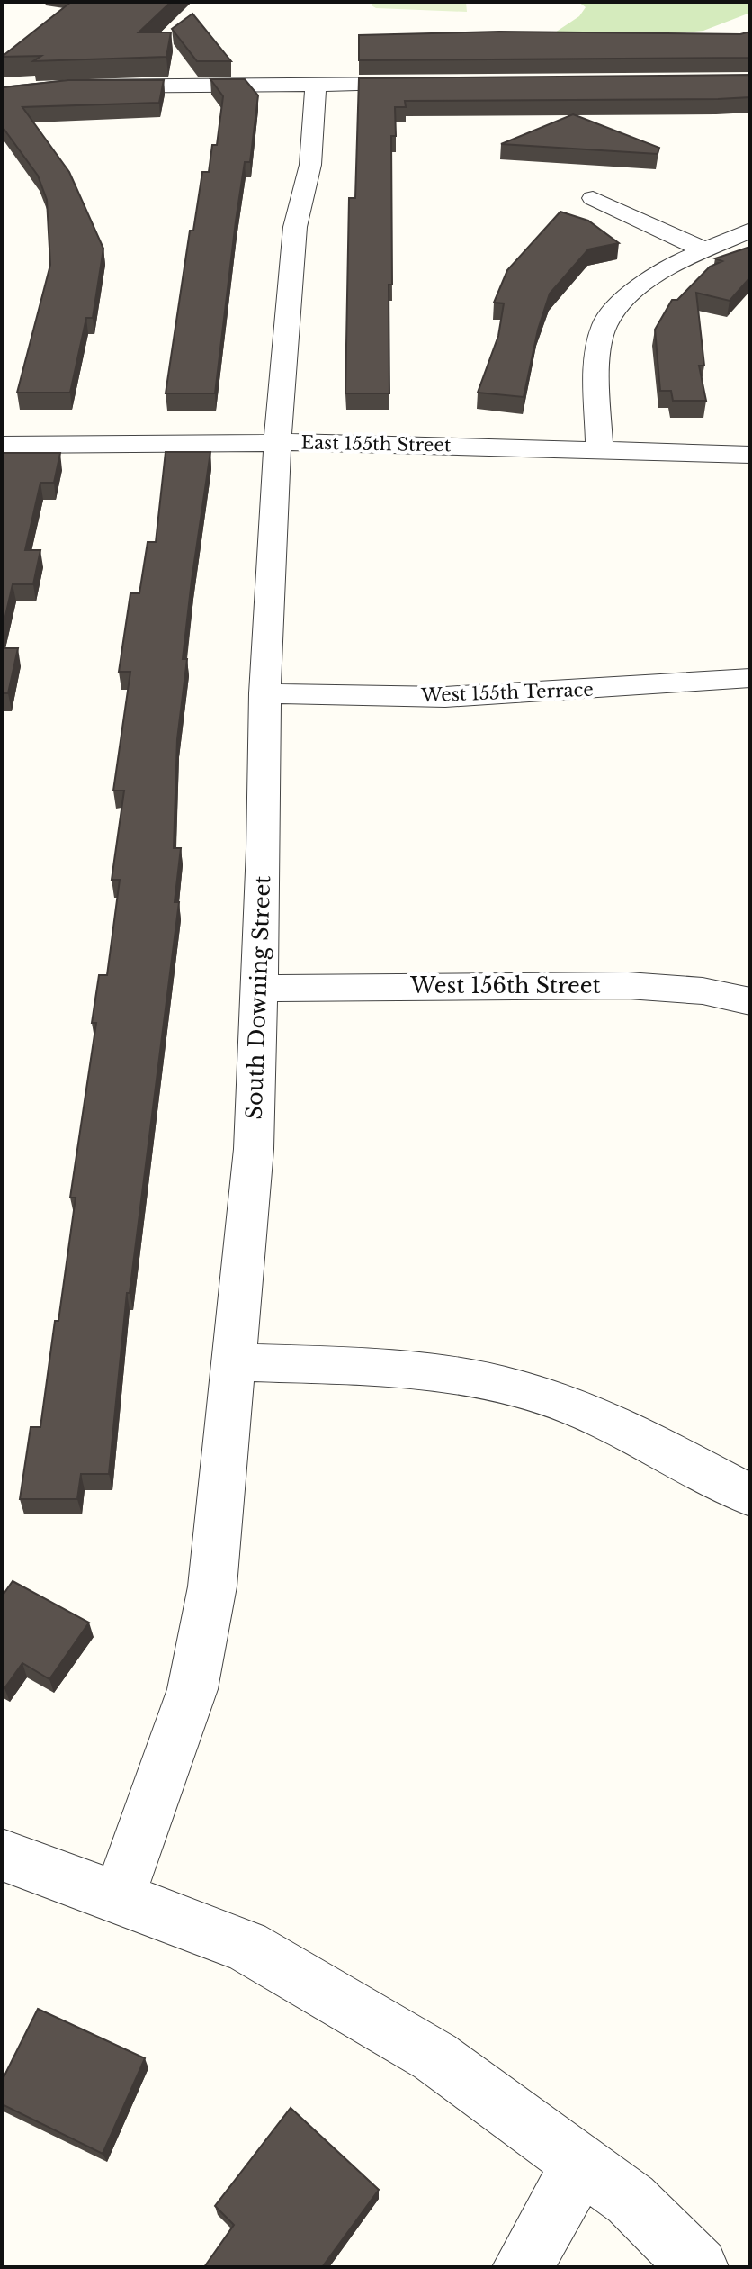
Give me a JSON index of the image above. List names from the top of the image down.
{
  "streets": {
    "street": [
      "East 155th Street",
      "West 155th Terrace",
      "West 156th Street",
      "South Downing Street"
    ]
  },
  "crossings": [
    ["East 155th Street", "South Downing Street"],
    ["West 155th Terrace", "South Downing Street"],
    ["West 156th Street", "South Downing Street"]
  ]
}
